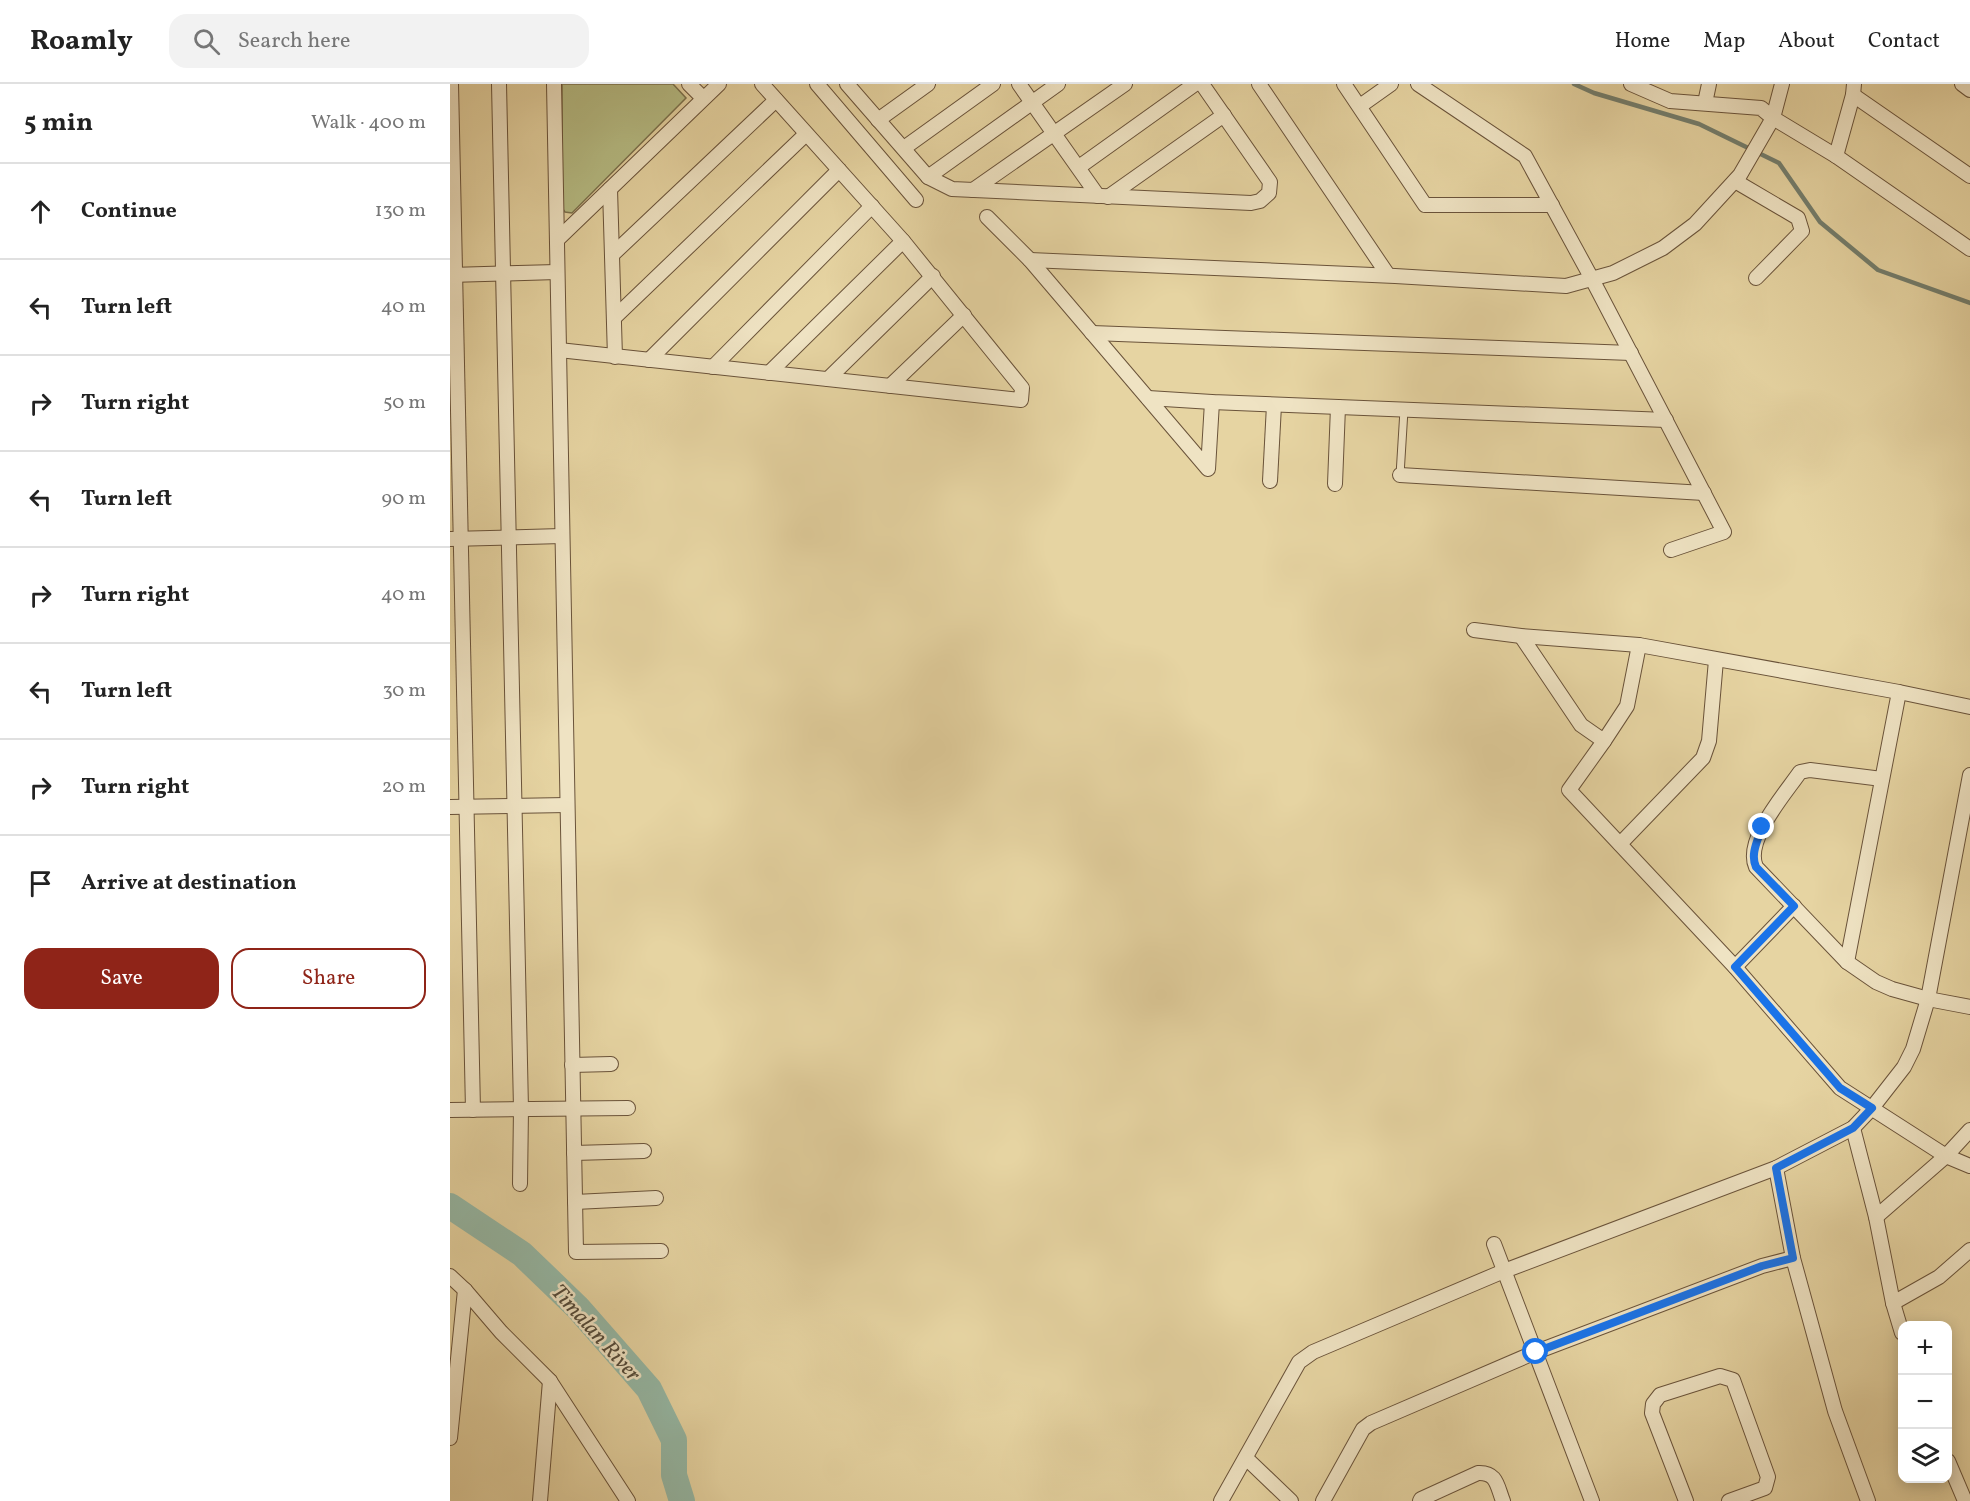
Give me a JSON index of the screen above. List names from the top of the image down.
{
  "water": ["Timalan River"],
  "page": {
    "header": "Roamly",
    "search": "Search here",
    "nav": [
      "Home",
      "Map",
      "About",
      "Contact"
    ],
    "heading": ["5 min", "Walk · 400 m"],
    "list": [
      ["Continue", "130 m"],
      ["Turn left", "40 m"],
      ["Turn right", "50 m"],
      ["Turn left", "90 m"],
      ["Turn right", "40 m"],
      ["Turn left", "30 m"],
      ["Turn right", "20 m"],
      "Arrive at destination"
    ],
    "buttons": ["Save", "Share"],
    "map_buttons": ["+", "−"]
  }
}
